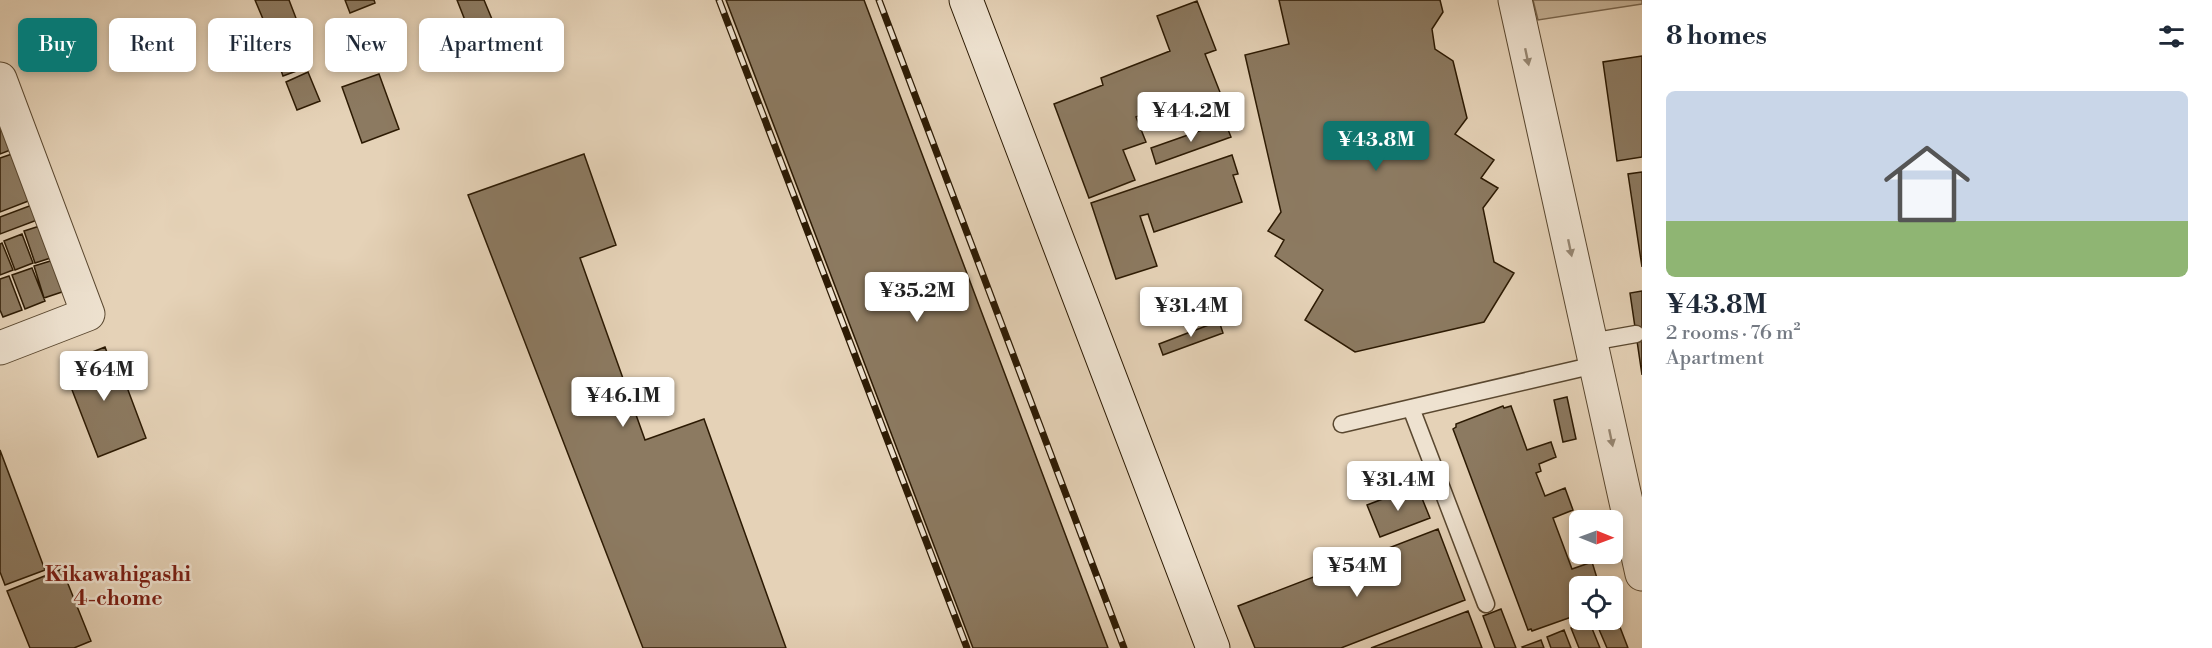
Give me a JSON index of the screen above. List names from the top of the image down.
{
  "districts": ["Kikawahigashi 4-chome"],
  "north": "right",
  "page": {
    "heading": "8 homes",
    "chip": [
      "Buy",
      "Rent",
      "Filters",
      "New",
      "Apartment"
    ],
    "list": [
      {
        "name": "¥43.8M",
        "note": "2 rooms · 76 m² · Apartment"
      }
    ],
    "price": [
      "¥44.2M",
      "¥43.8M",
      "¥35.2M",
      "¥31.4M",
      "¥64M",
      "¥46.1M",
      "¥31.4M",
      "¥54M"
    ]
  }
}
